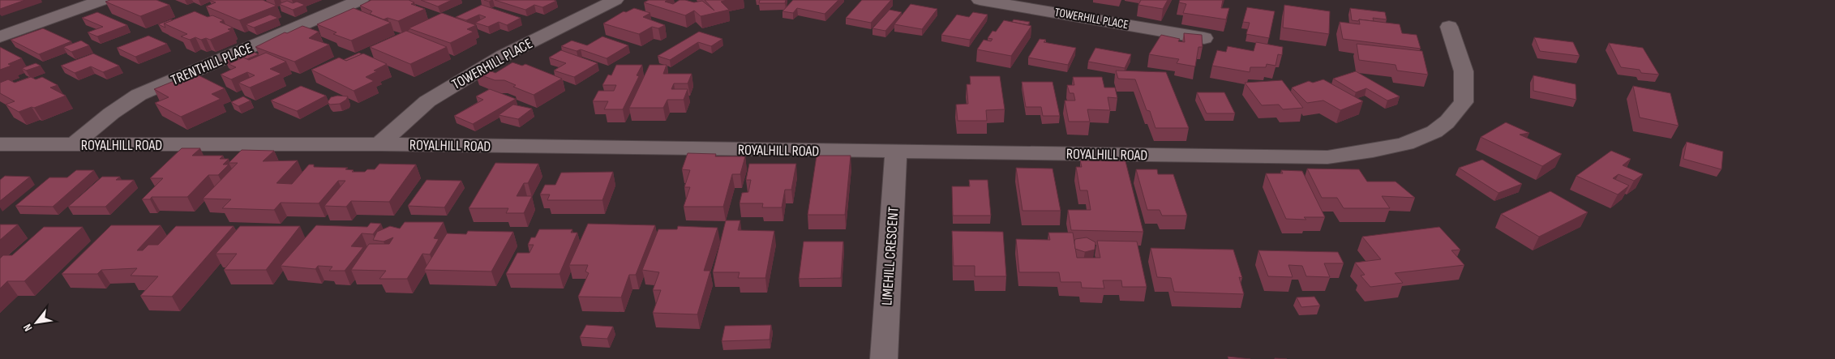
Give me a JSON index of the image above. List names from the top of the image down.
{
  "streets": {
    "street": [
      "TOWERHILL PLACE",
      "TRENTHILL PLACE",
      "ROYALHILL ROAD",
      "LIMEHILL CRESCENT"
    ]
  },
  "crossings": [
    ["TOWERHILL PLACE", "ROYALHILL ROAD"],
    ["TRENTHILL PLACE", "ROYALHILL ROAD"],
    ["ROYALHILL ROAD", "LIMEHILL CRESCENT"]
  ],
  "north": "bottom left"
}
